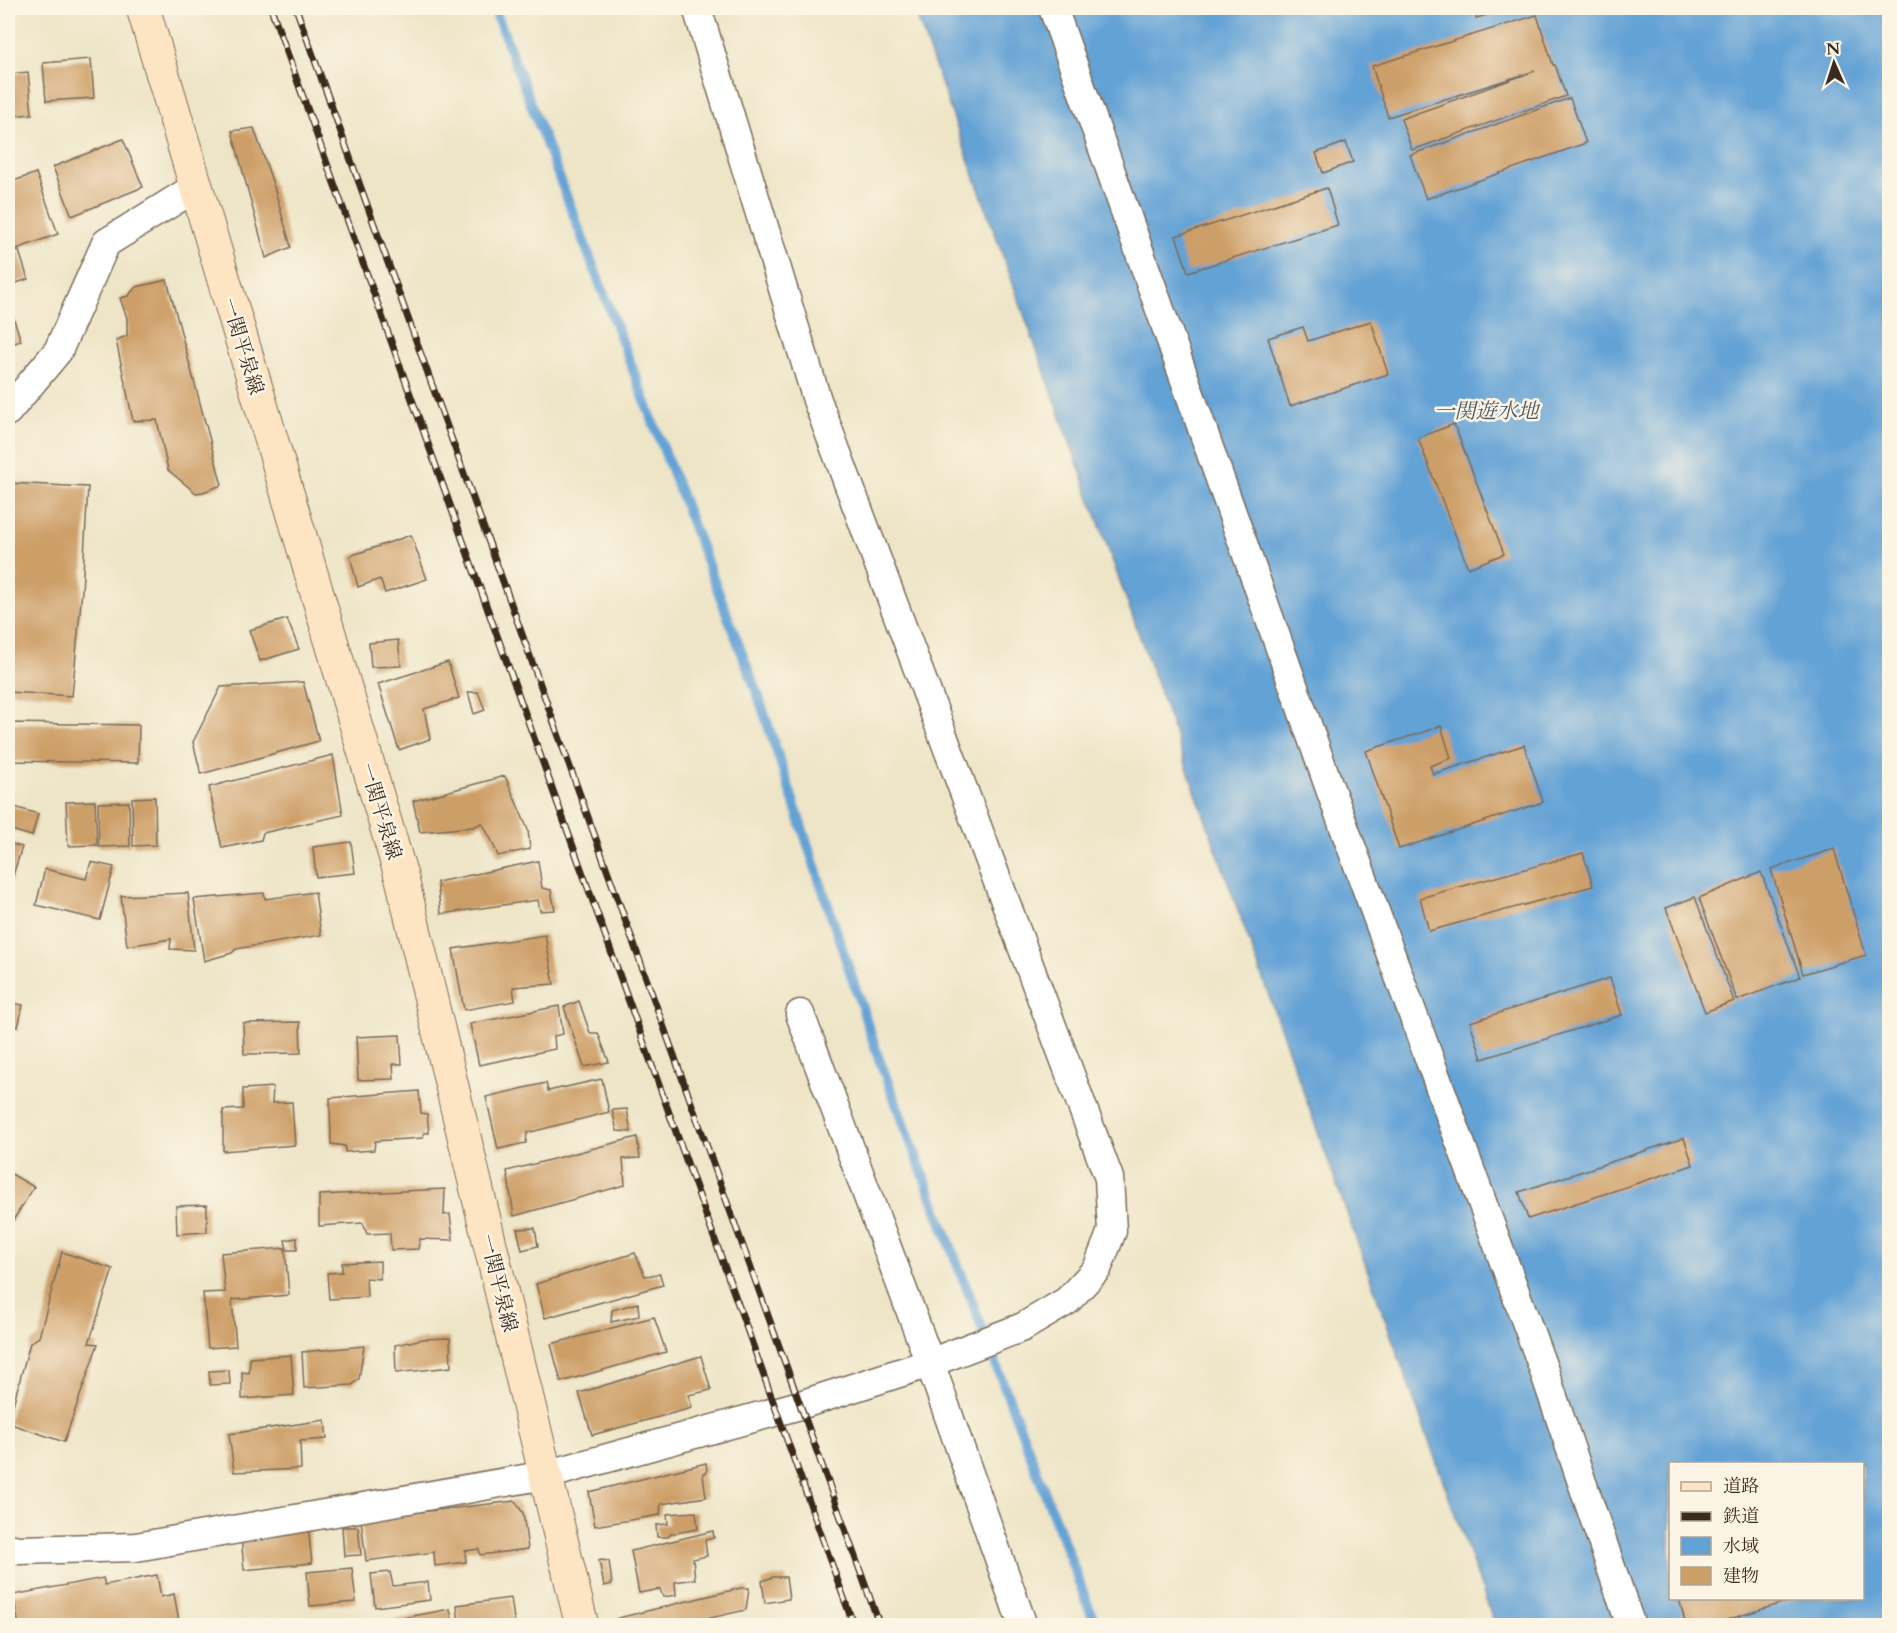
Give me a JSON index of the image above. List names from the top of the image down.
{
  "streets": {
    "main road": ["一関平泉線"]
  },
  "water": ["一関遊水地"],
  "legend": [
    "道路",
    "鉄道",
    "水域",
    "建物"
  ],
  "north": "top"
}
